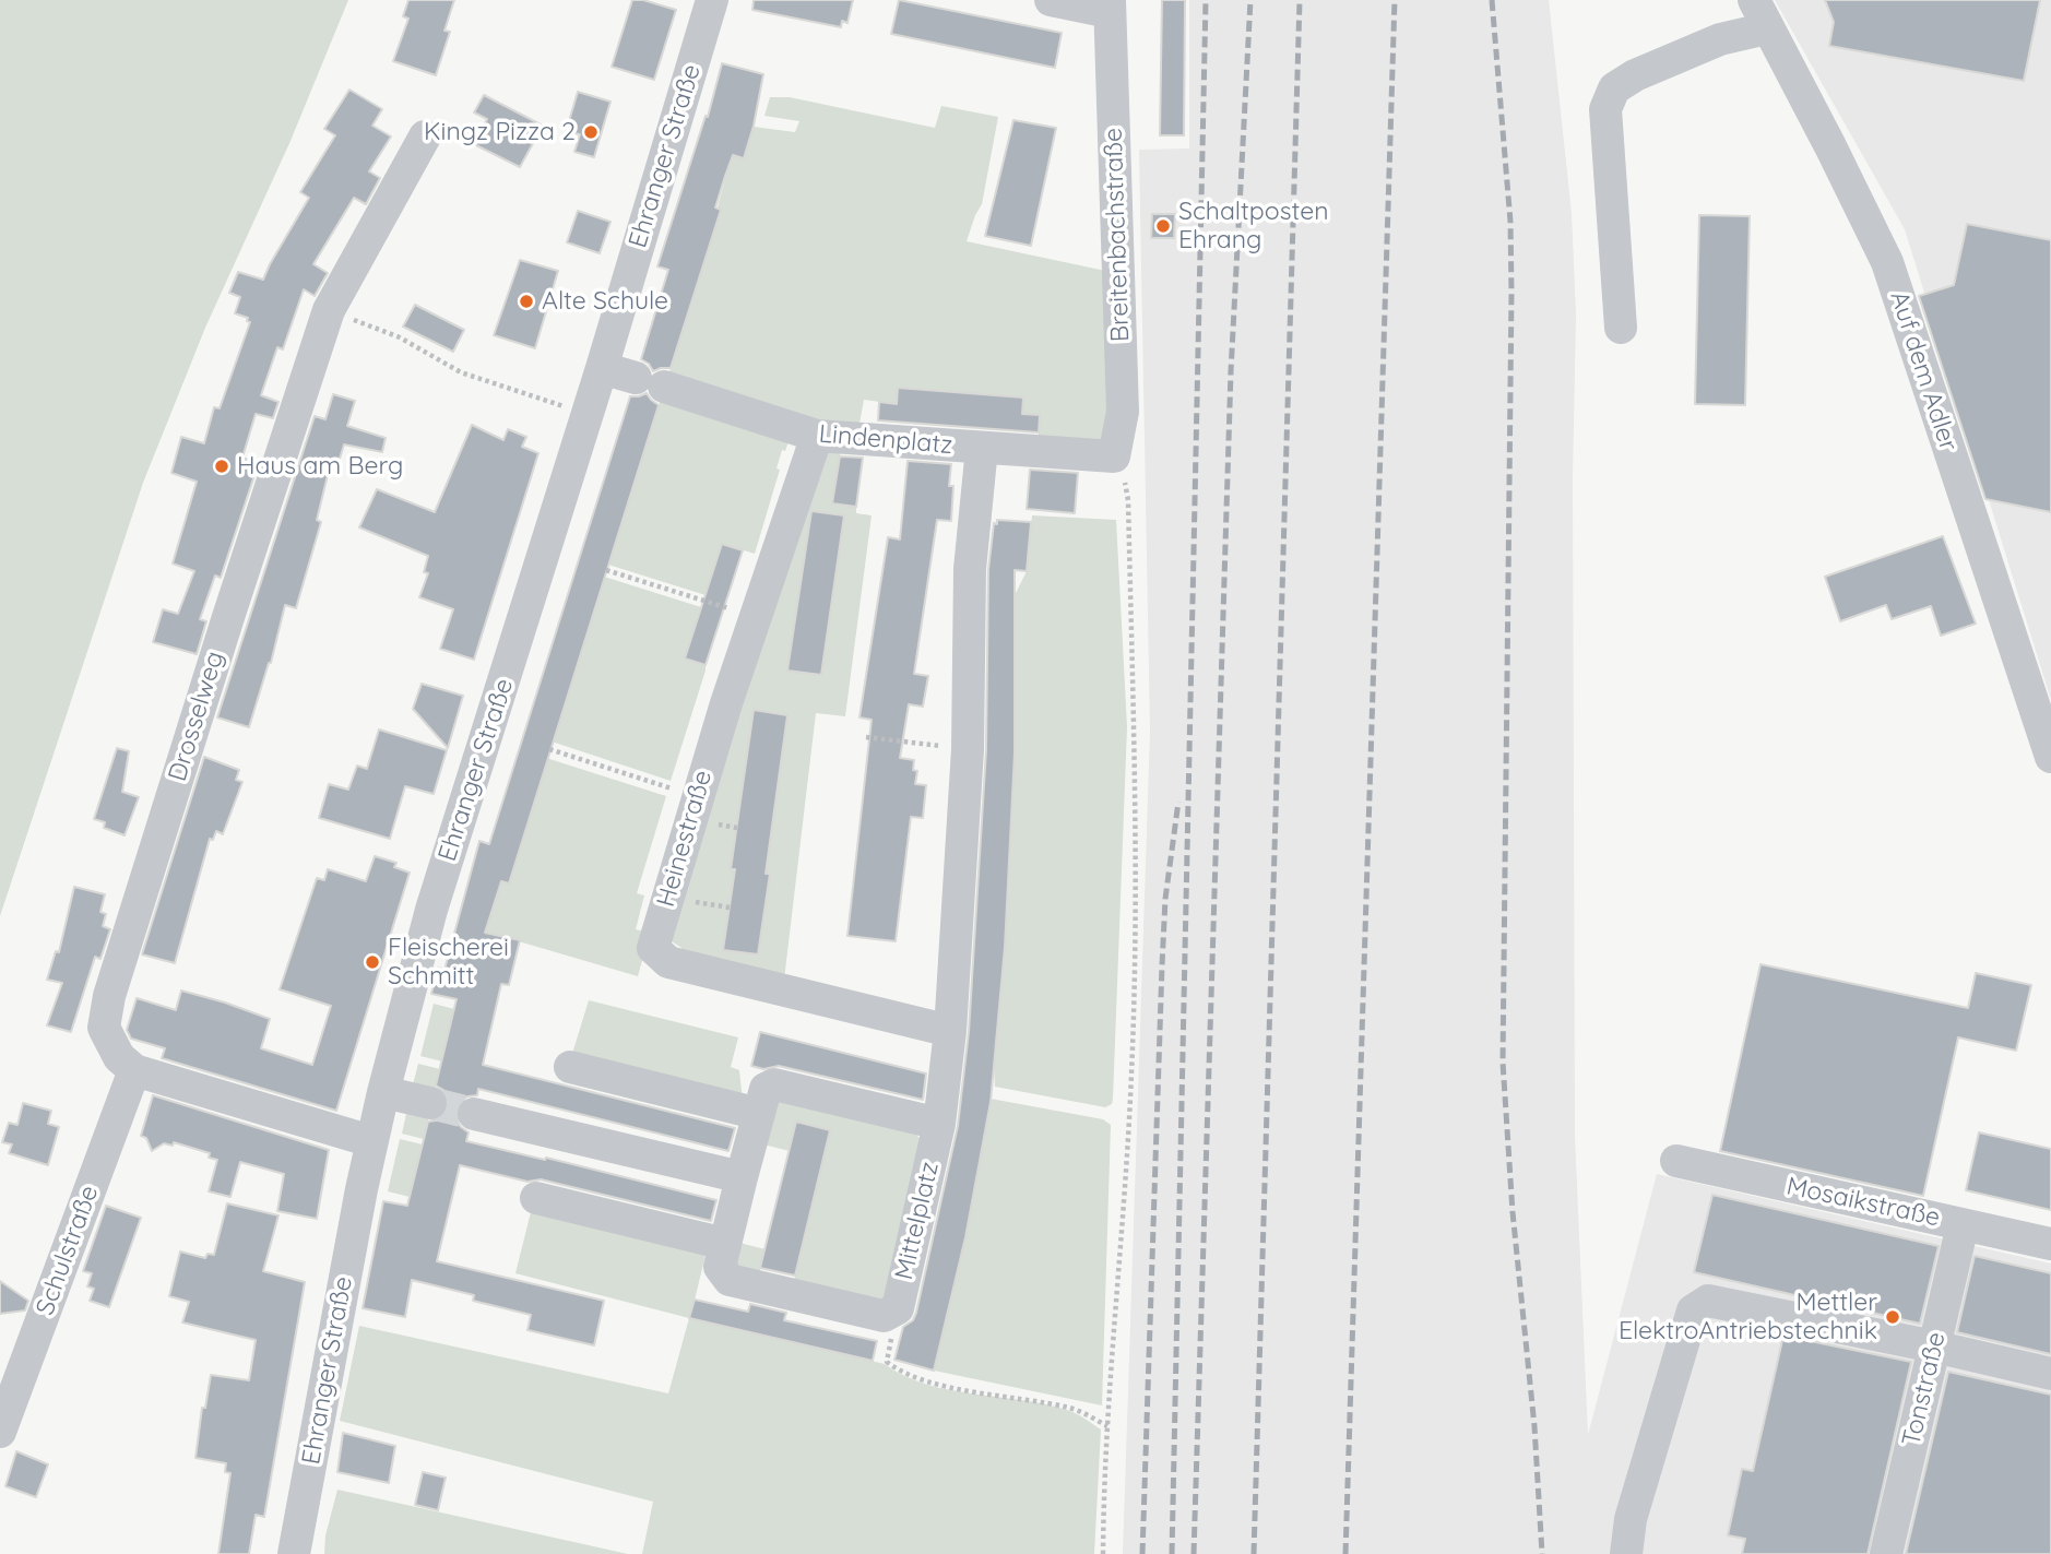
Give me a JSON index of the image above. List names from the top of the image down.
{
  "streets": {
    "street": [
      "Ehranger Straße",
      "Breitenbachstraße",
      "Auf dem Adler",
      "Lindenplatz",
      "Drosselweg",
      "Heinestraße",
      "Mosaikstraße",
      "Mittelplatz",
      "Schulstraße",
      "Tonstraße"
    ]
  },
  "crossings": [
    ["Ehranger Straße", "Lindenplatz"],
    ["Breitenbachstraße", "Lindenplatz"],
    ["Lindenplatz", "Heinestraße"],
    ["Drosselweg", "Schulstraße"],
    ["Mosaikstraße", "Tonstraße"]
  ],
  "places": [
    "Kingz Pizza 2",
    "Schaltposten Ehrang",
    "Alte Schule",
    "Haus am Berg",
    "Fleischerei Schmitt",
    "Mettler ElektroAntriebstechnik"
  ]
}
